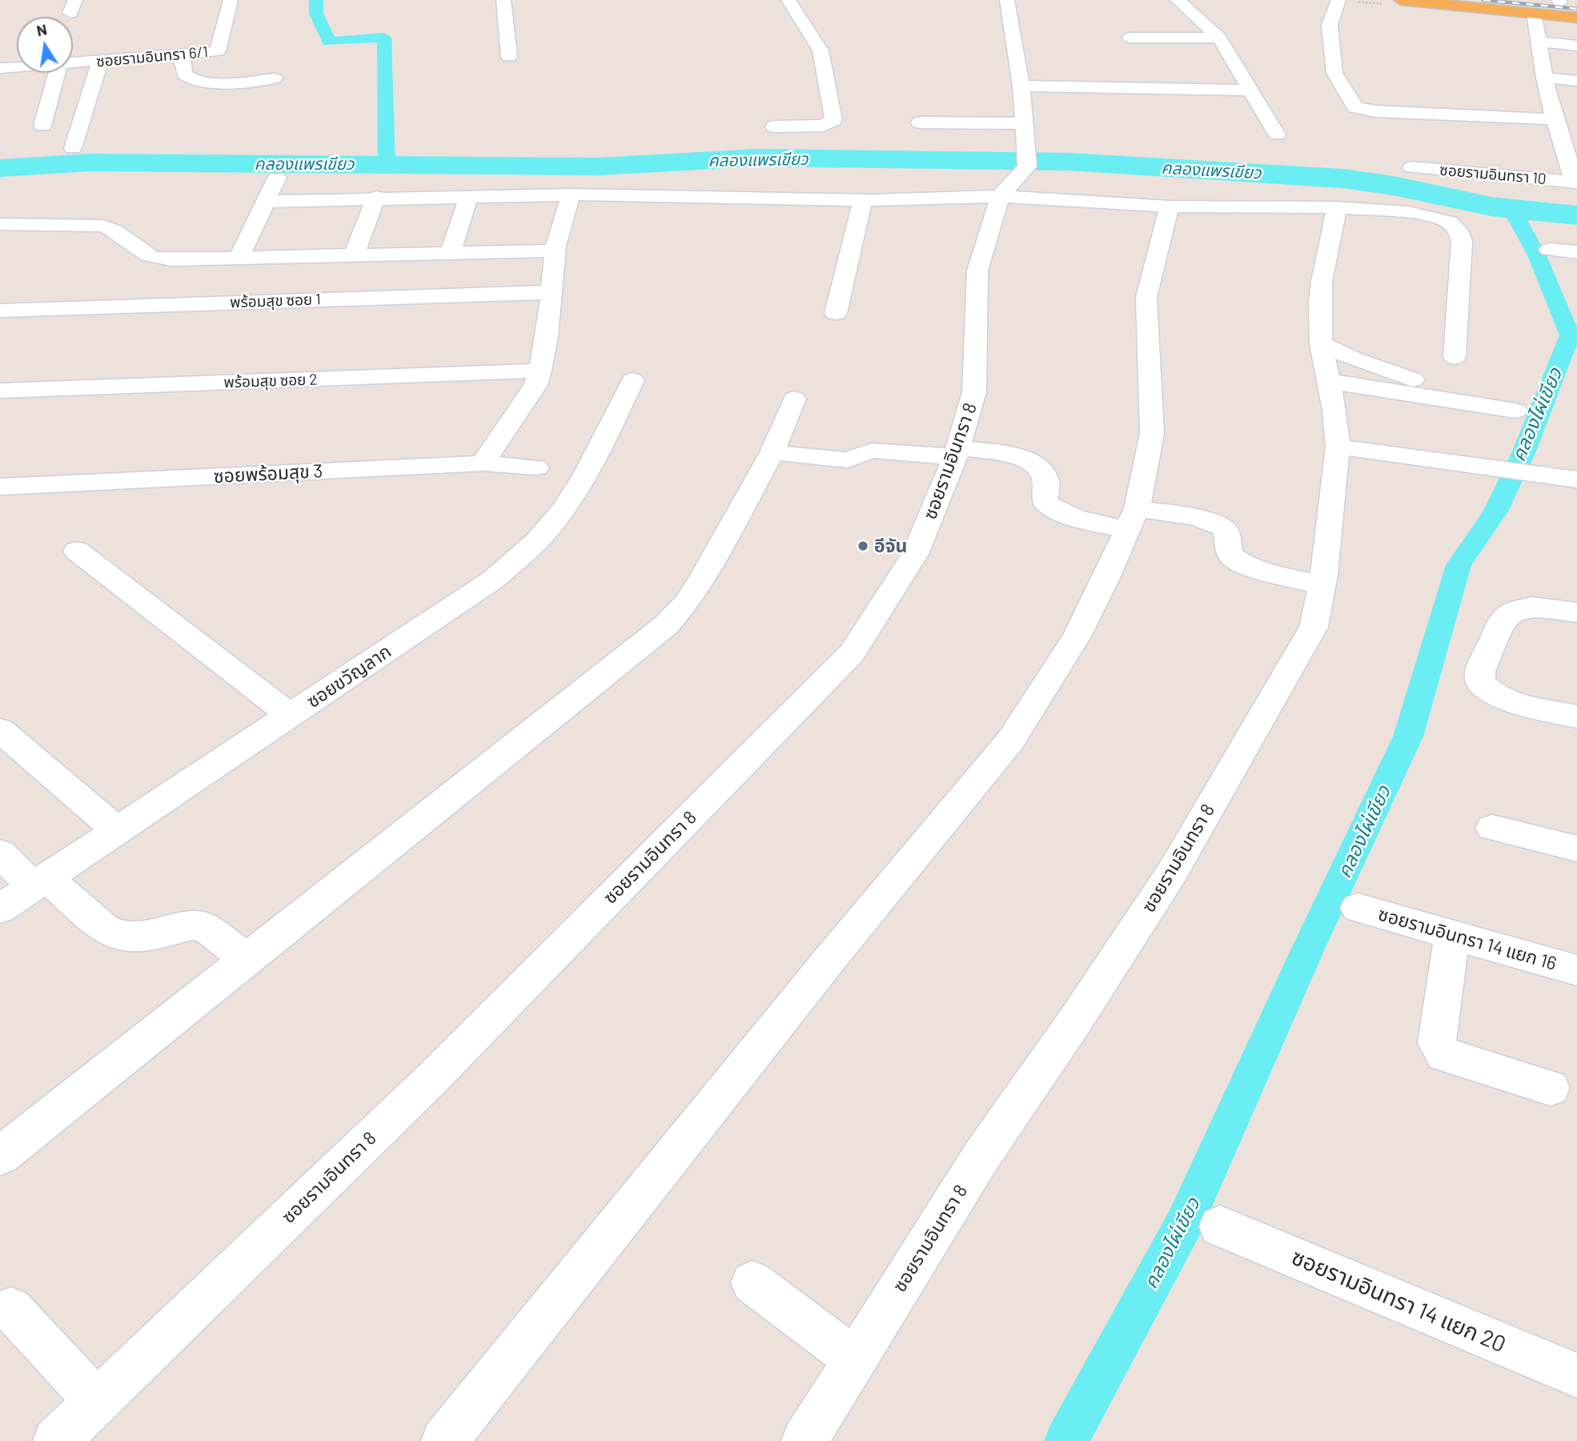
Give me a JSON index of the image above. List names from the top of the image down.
{
  "streets": {
    "street": [
      "ซอยรามอินทรา 6/1",
      "ซอยรามอินทรา 10",
      "พร้อมสุข ซอย 1",
      "พร้อมสุข ซอย 2",
      "ซอยรามอินทรา 8",
      "ซอยพร้อมสุข 3",
      "ซอยขวัญลาก",
      "ซอยรามอินทรา 14 แยก 16",
      "ซอยรามอินทรา 14 แยก 20"
    ]
  },
  "water": ["คลองแพรเขียว", "คลองไผ่เขียว"],
  "places": ["อีจัน"],
  "north": "top"
}
